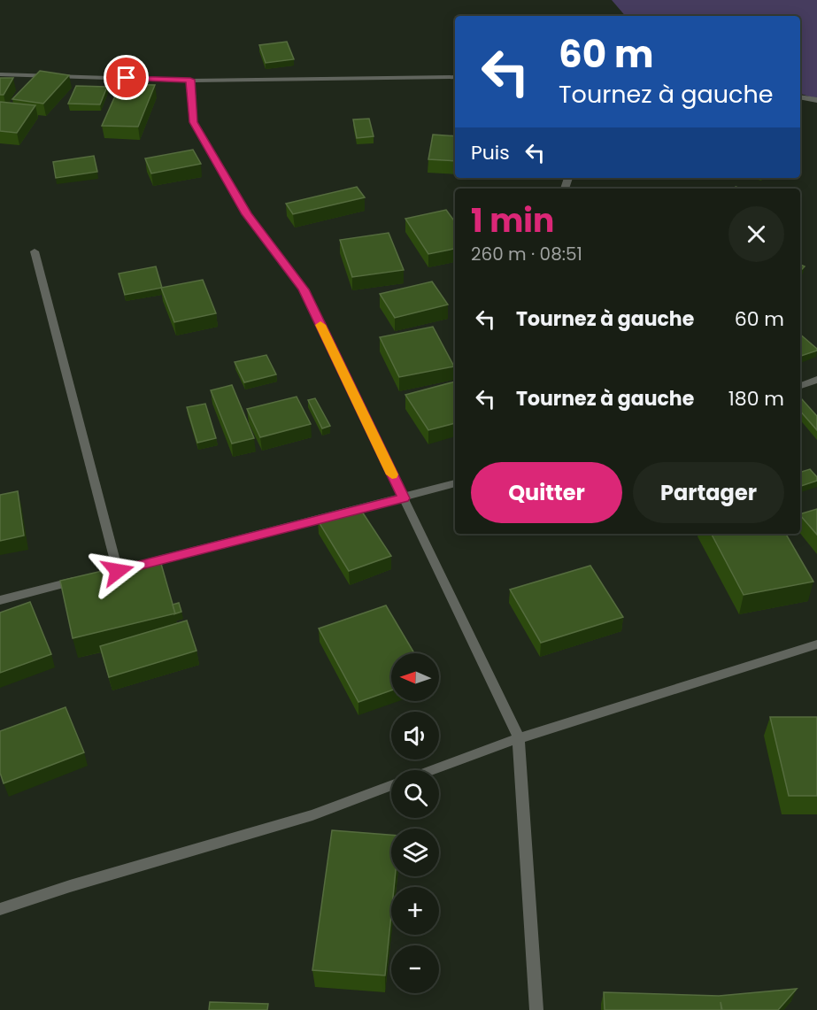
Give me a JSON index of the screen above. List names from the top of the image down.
{
  "north": "left",
  "page": {
    "turn": ["60 m", "Tournez à gauche"],
    "then": "Puis",
    "heading": ["1 min", "260 m · 08:51"],
    "list": [
      {
        "name": "Tournez à gauche",
        "value": "60 m"
      },
      {
        "name": "Tournez à gauche",
        "value": "180 m"
      }
    ],
    "buttons": ["Quitter", "Partager"],
    "map_buttons": ["+", "−"]
  }
}
